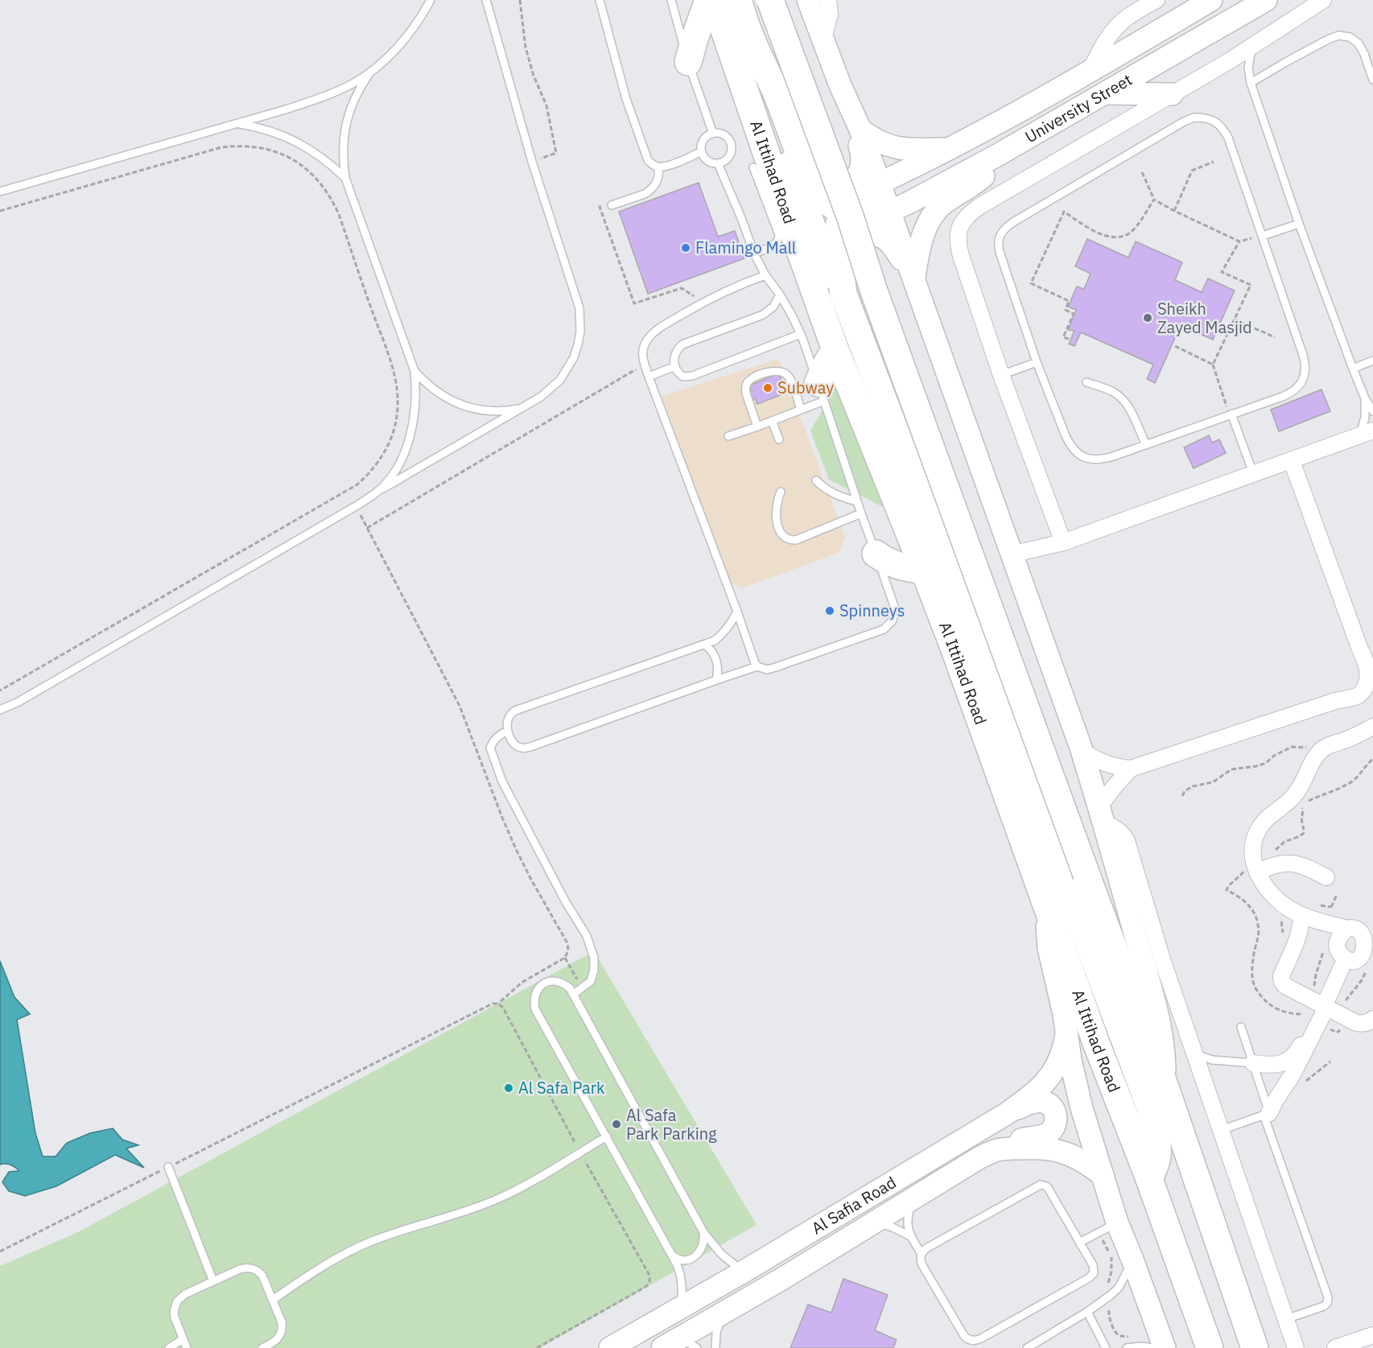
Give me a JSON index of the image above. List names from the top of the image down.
{
  "streets": {
    "highway": ["Al Ittihad Road"],
    "main road": ["University Street", "Al Safia Road"]
  },
  "places": [
    "Flamingo Mall",
    "Sheikh Zayed Masjid",
    "Subway",
    "Spinneys",
    "Al Safa Park",
    "Al Safa Park Parking"
  ]
}
